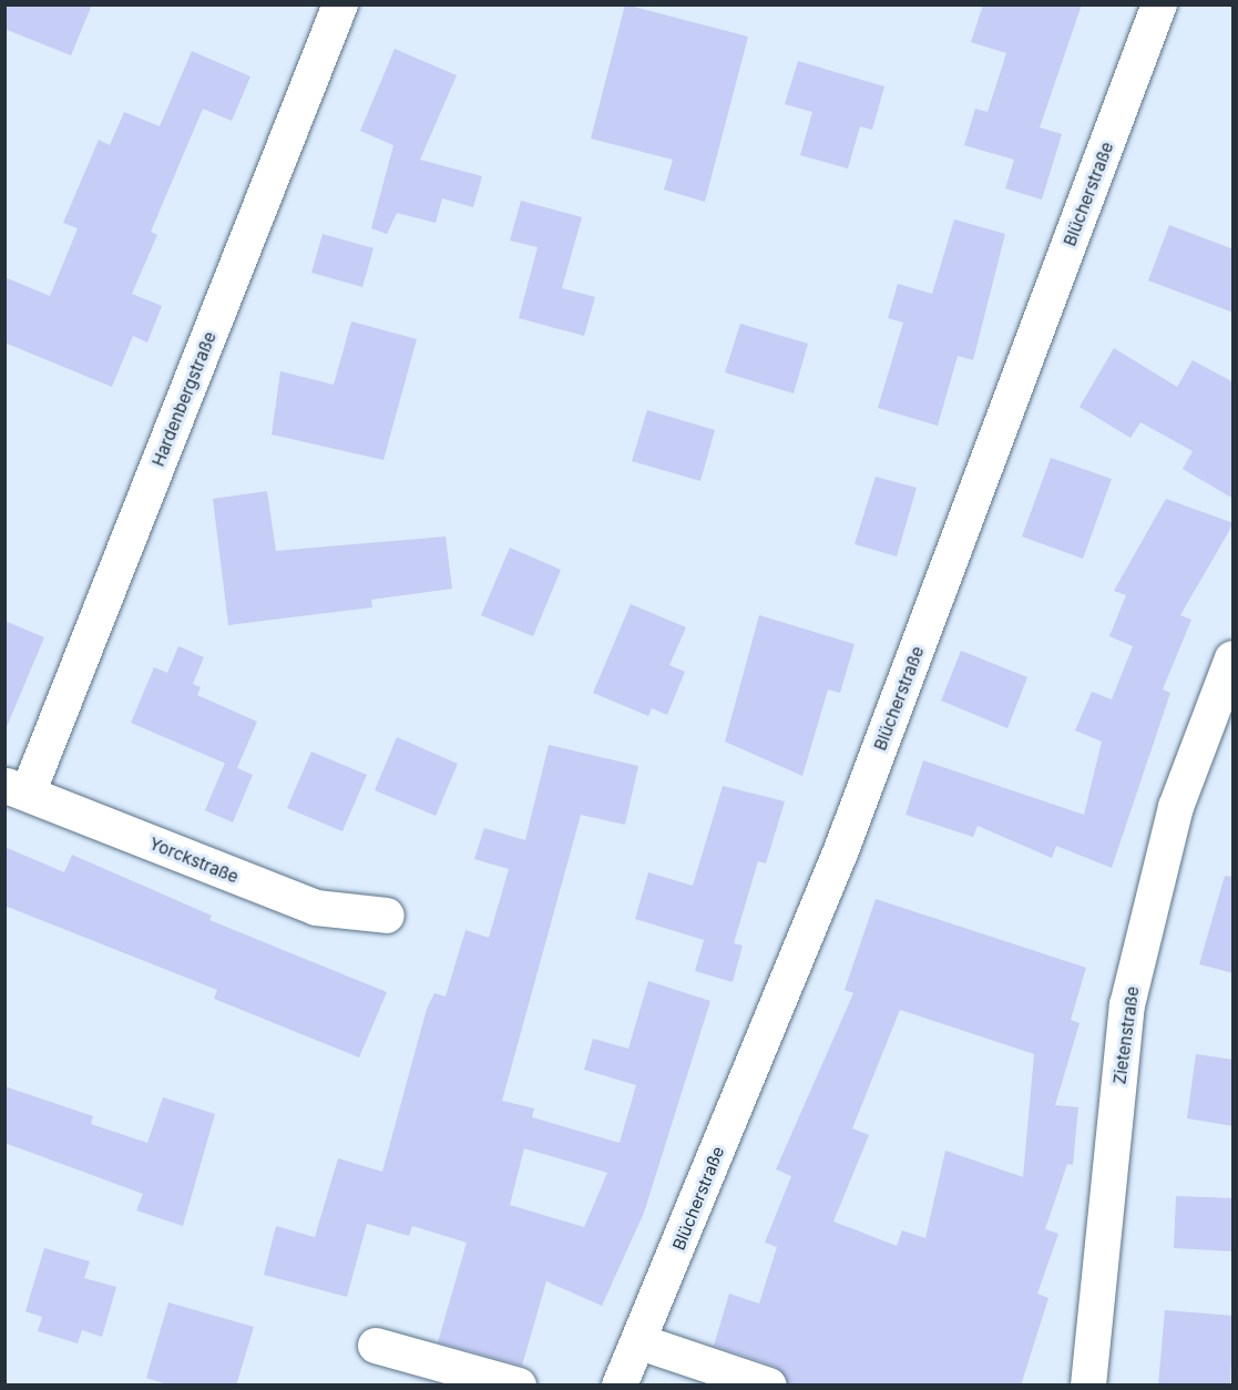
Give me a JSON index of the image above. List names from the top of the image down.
{
  "streets": {
    "street": [
      "Blücherstraße",
      "Hardenbergstraße",
      "Yorckstraße",
      "Zietenstraße"
    ]
  },
  "crossings": [
    ["Hardenbergstraße", "Yorckstraße"]
  ]
}
